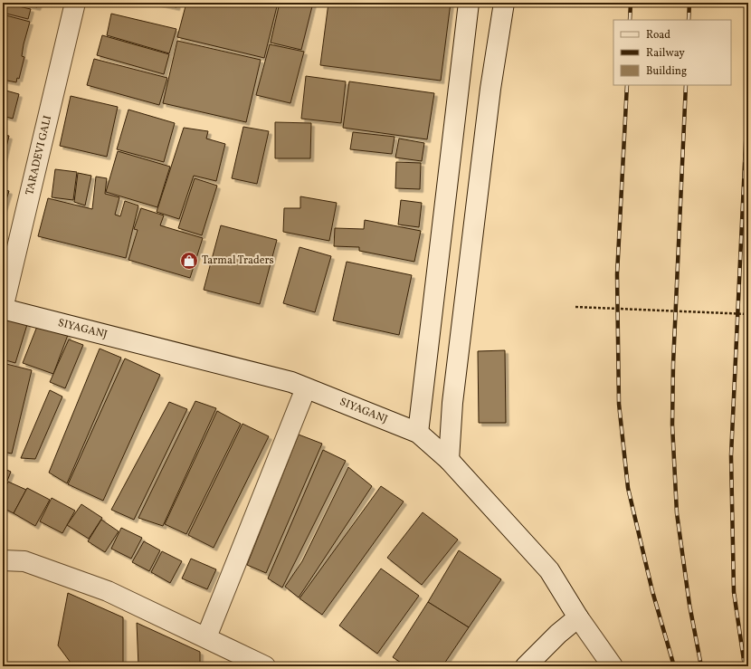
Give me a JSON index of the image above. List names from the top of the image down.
{
  "streets": {
    "street": ["TARADEVI GALI", "SIYAGANJ"]
  },
  "crossings": [
    ["TARADEVI GALI", "SIYAGANJ"]
  ],
  "places": {
    "shop": ["Tarmal Traders"]
  },
  "legend": ["Road", "Railway", "Building"]
}
